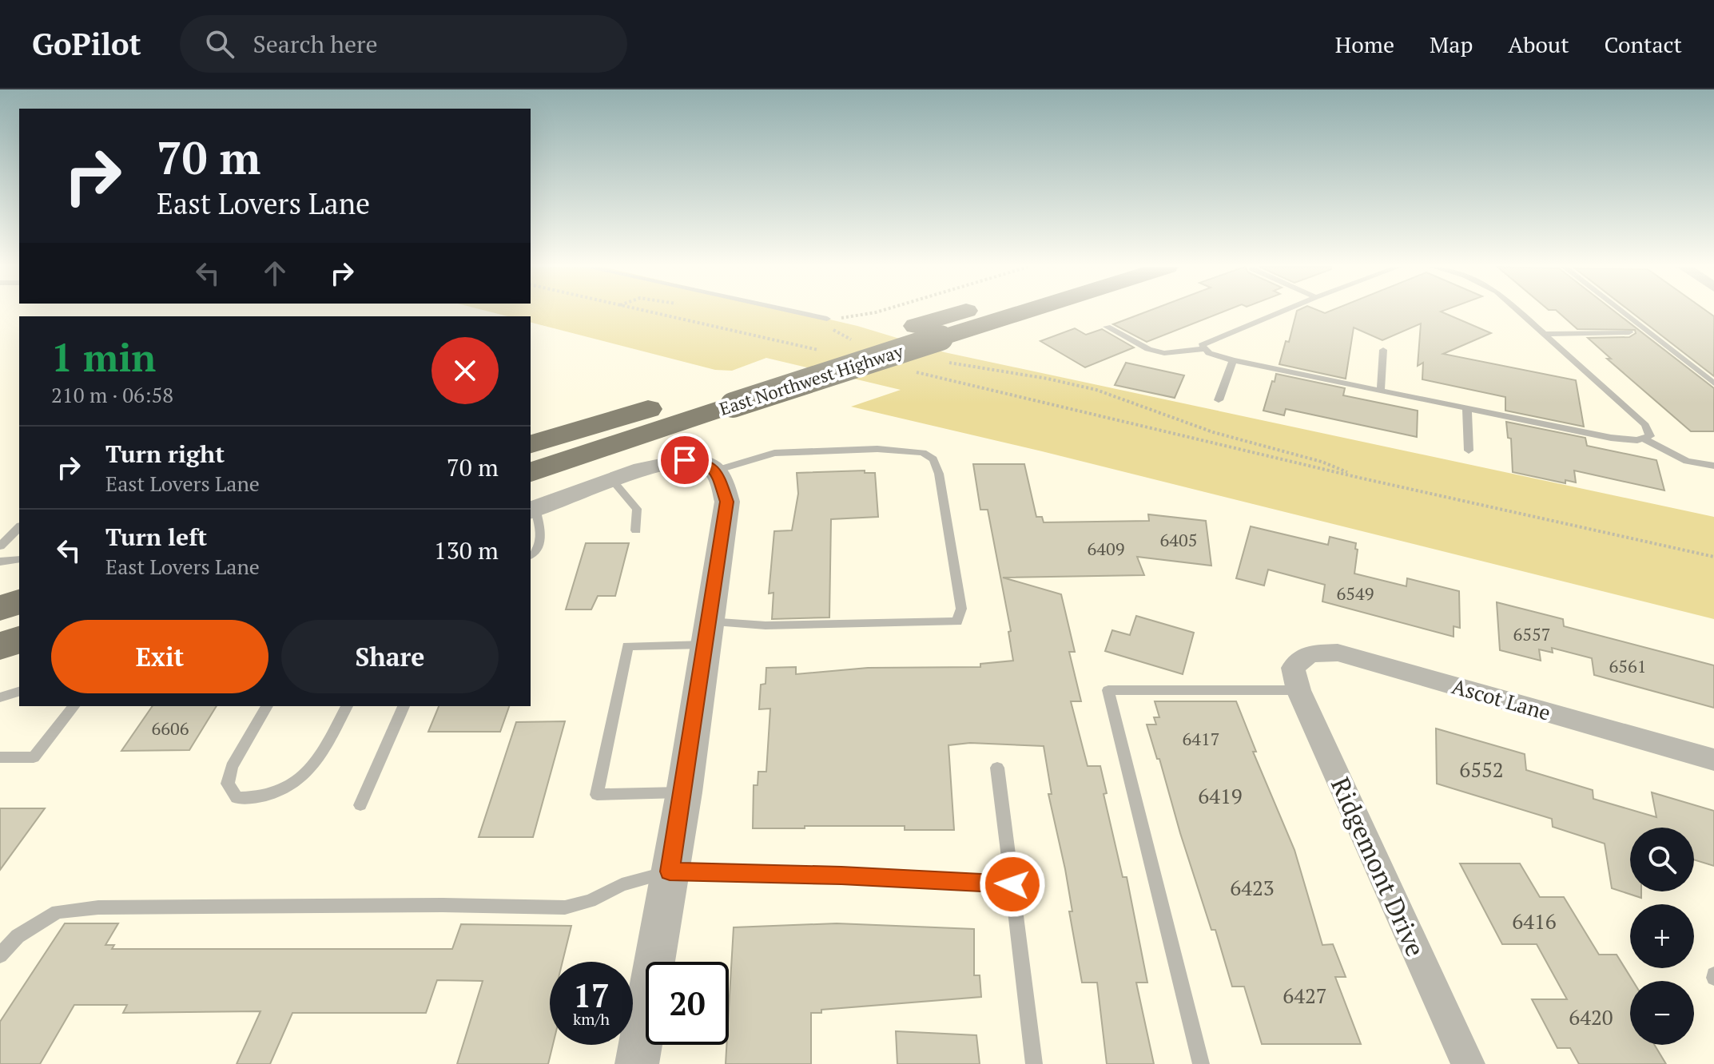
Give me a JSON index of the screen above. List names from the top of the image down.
{
  "streets": {
    "main road": ["East Northwest Highway"],
    "street": ["Ascot Lane", "Ridgemont Drive"]
  },
  "crossings": [
    ["Ascot Lane", "Ridgemont Drive"]
  ],
  "house_numbers": [
    "6405",
    "6409",
    "6549",
    "6557",
    "6561",
    "6606",
    "6417",
    "6552",
    "6419",
    "6423",
    "6416",
    "6427",
    "6420"
  ],
  "page": {
    "header": "GoPilot",
    "search": "Search here",
    "nav": [
      "Home",
      "Map",
      "About",
      "Contact"
    ],
    "turn": ["70 m", "East Lovers Lane"],
    "heading": ["1 min", "210 m · 06:58"],
    "list": [
      {
        "name": "Turn right",
        "note": "East Lovers Lane",
        "value": "70 m"
      },
      {
        "name": "Turn left",
        "note": "East Lovers Lane",
        "value": "130 m"
      }
    ],
    "buttons": ["Exit", "Share"],
    "map_buttons": ["+", "−"],
    "speed": "17 km/h",
    "limit": "20"
  }
}
